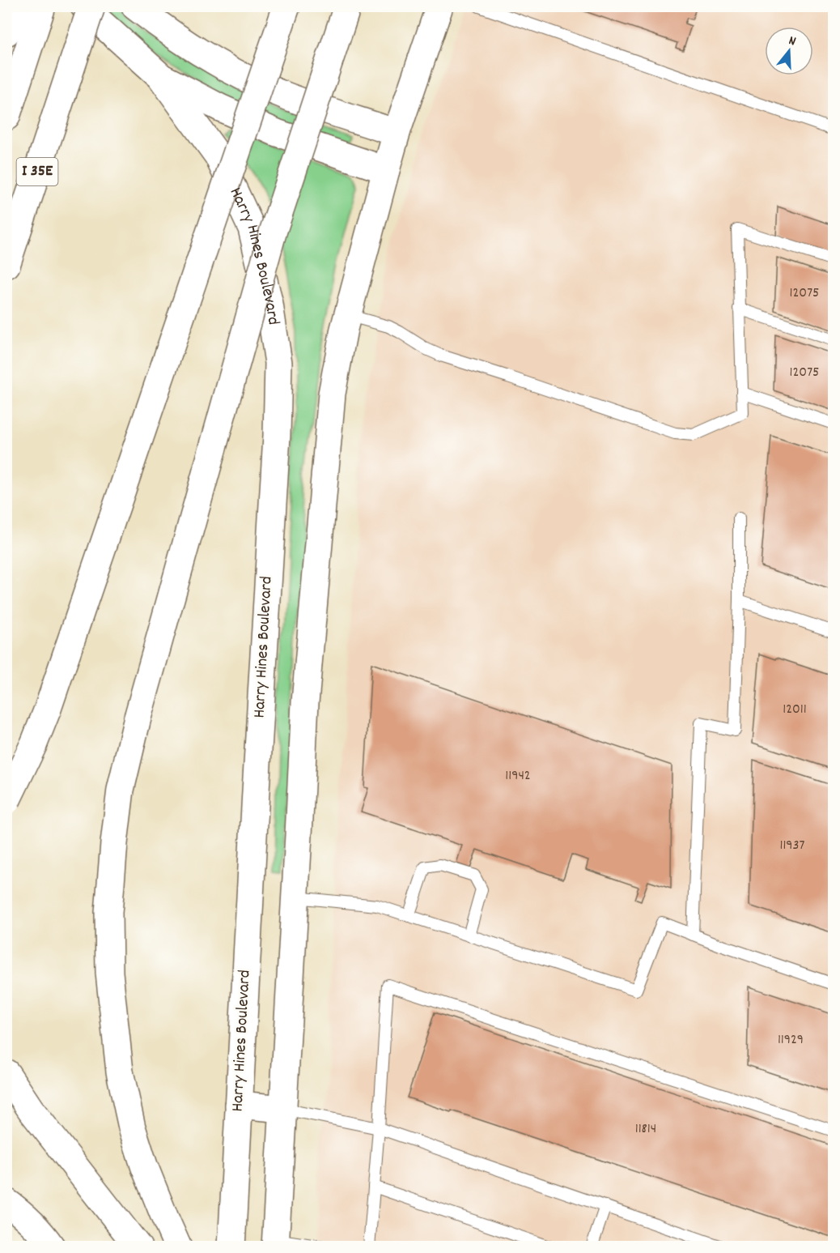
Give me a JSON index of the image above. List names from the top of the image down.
{
  "streets": {
    "main road": ["I 35E", "Harry Hines Boulevard"]
  },
  "house_numbers": [
    "12075",
    "12075",
    "12011",
    "11942",
    "11937",
    "11929",
    "11814"
  ],
  "north": "top"
}
